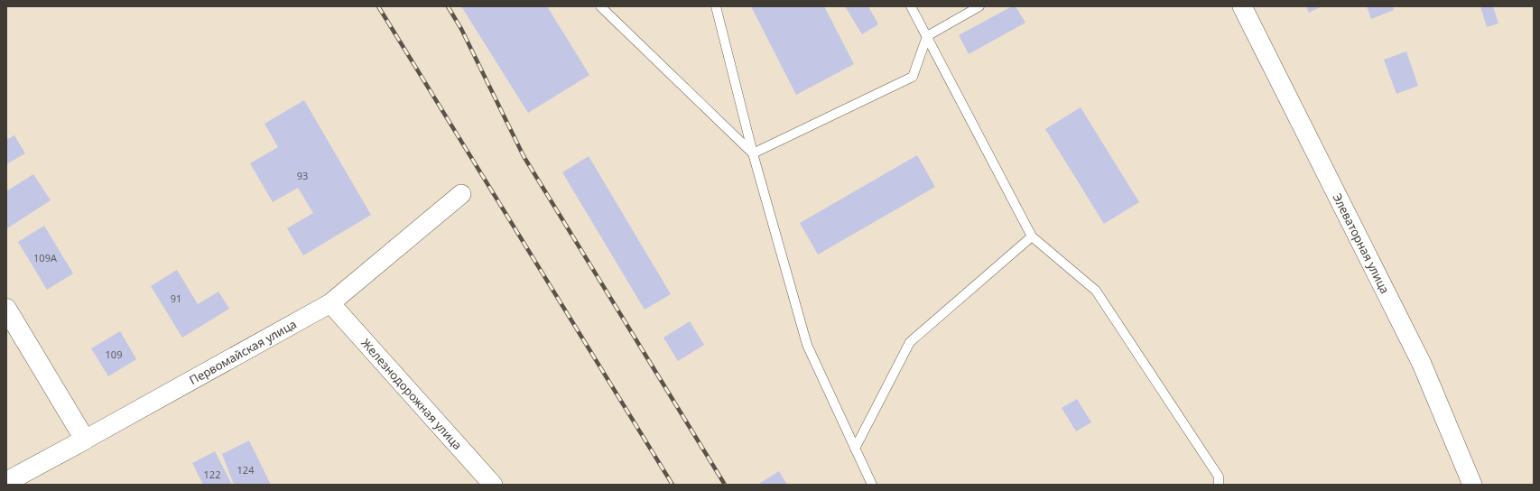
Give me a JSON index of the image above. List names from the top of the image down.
{
  "streets": {
    "street": ["Элеваторная улица", "Первомайская улица", "Железнодорожная улица"]
  },
  "crossings": [
    ["Первомайская улица", "Железнодорожная улица"]
  ],
  "house_numbers": [
    "93",
    "109А",
    "91",
    "109",
    "124",
    "122"
  ]
}
